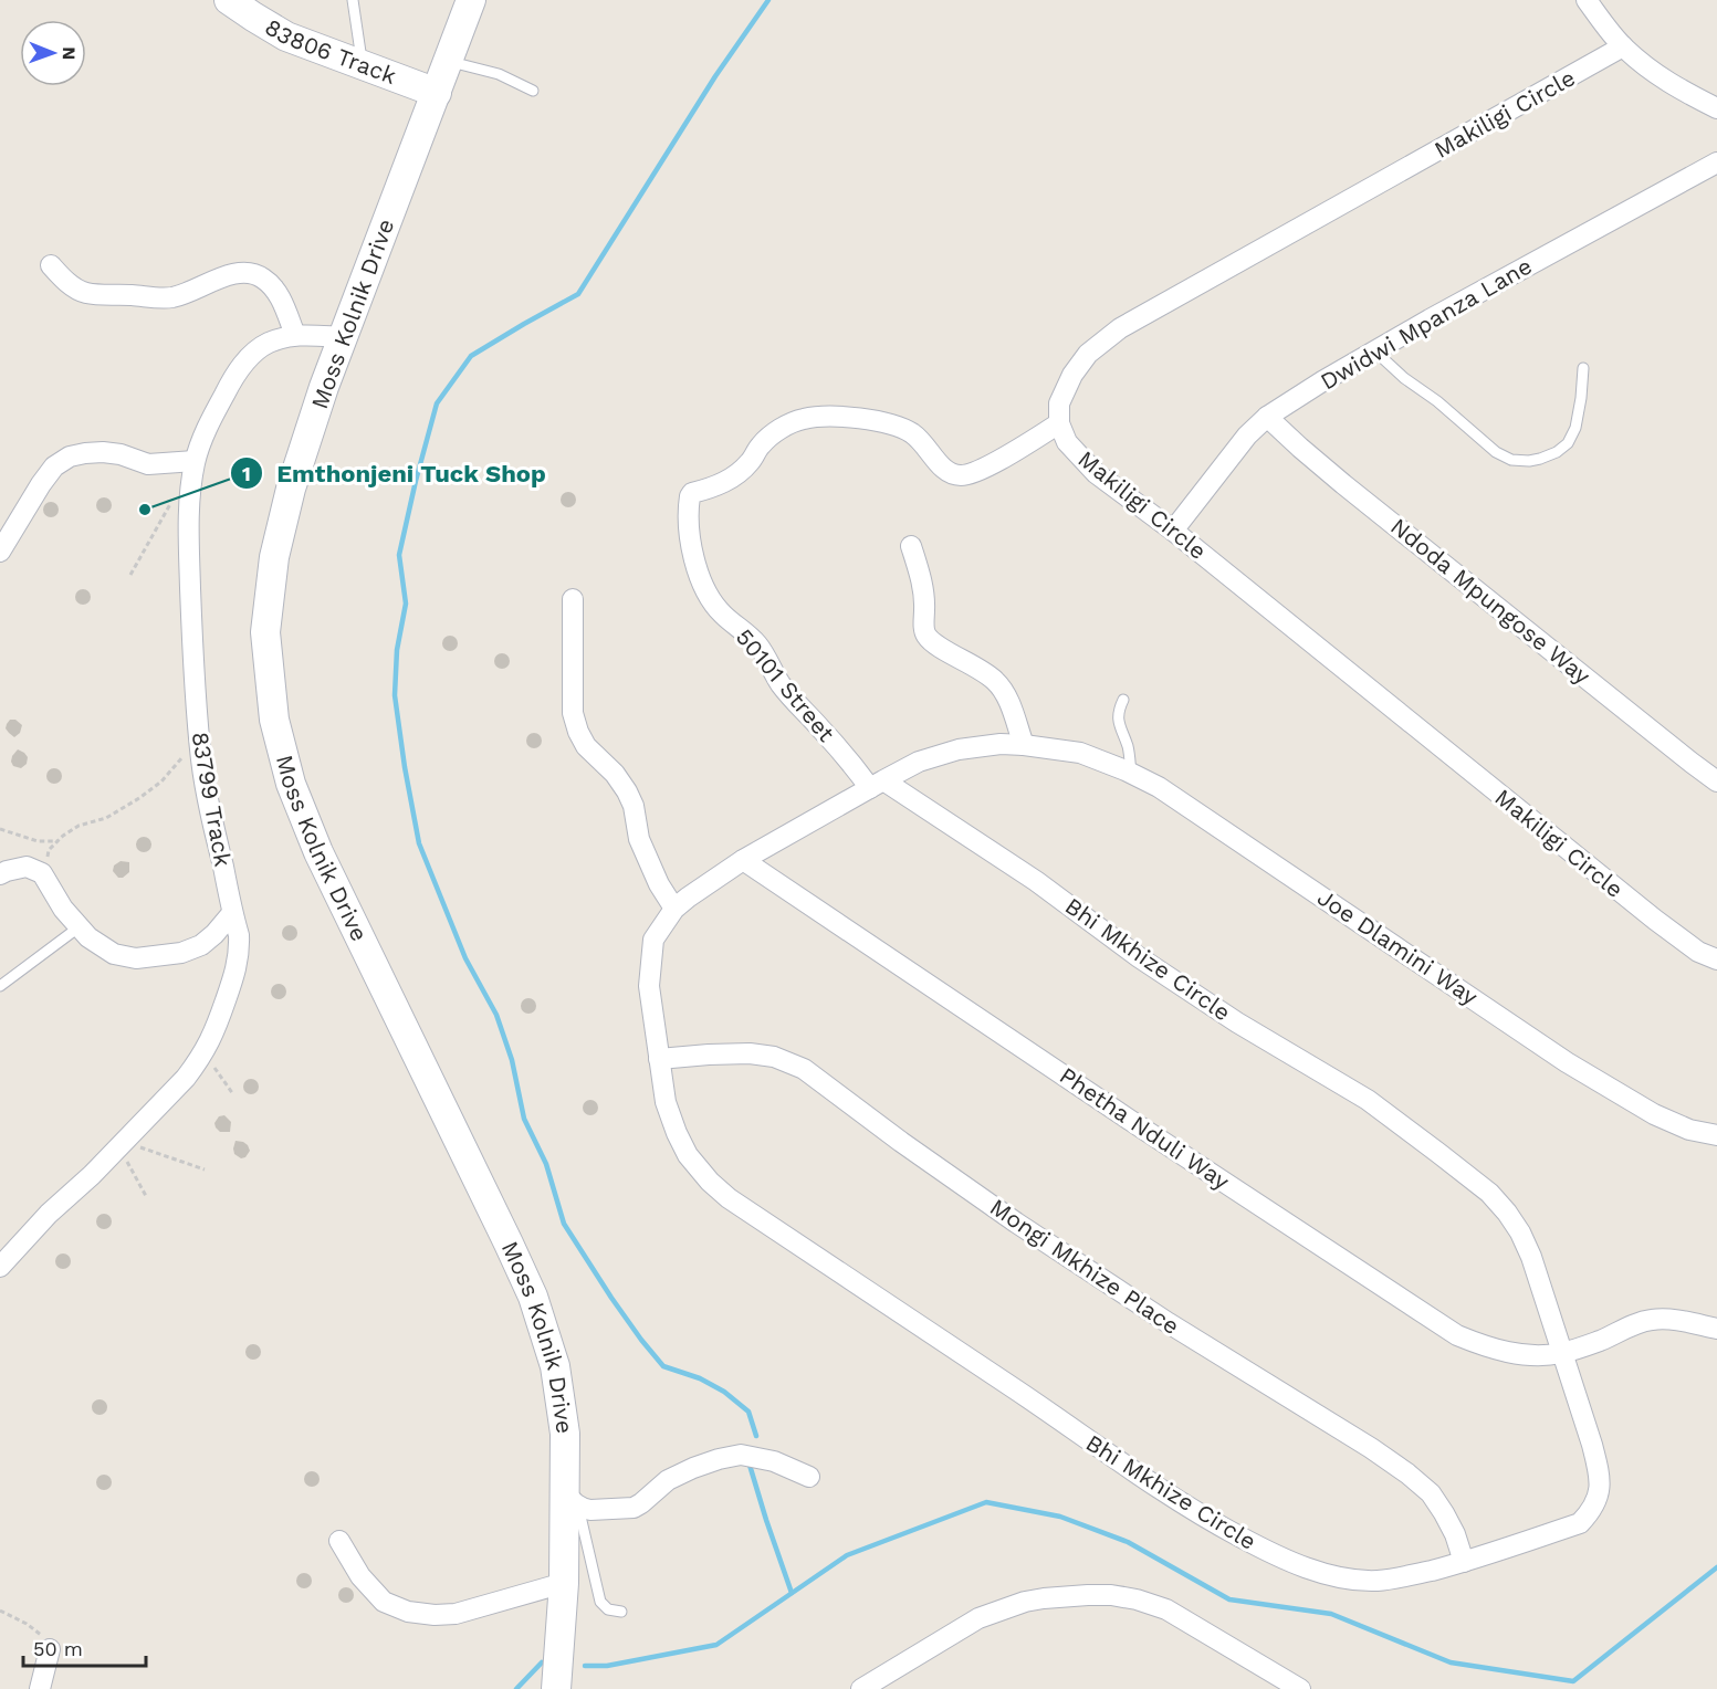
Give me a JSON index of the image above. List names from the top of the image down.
{
  "streets": {
    "main road": ["83806 Track", "Moss Kolnik Drive"],
    "street": [
      "Makiligi Circle",
      "Dwidwi Mpanza Lane",
      "Ndoda Mpungose Way",
      "50101 Street",
      "83799 Track",
      "Joe Dlamini Way",
      "Bhi Mkhize Circle",
      "Phetha Nduli Way",
      "Mongi Mkhize Place"
    ]
  },
  "crossings": [
    ["83806 Track", "Moss Kolnik Drive"],
    ["Makiligi Circle", "Dwidwi Mpanza Lane"],
    ["Makiligi Circle", "50101 Street"],
    ["Moss Kolnik Drive", "83799 Track"],
    ["Dwidwi Mpanza Lane", "Ndoda Mpungose Way"],
    ["50101 Street", "Bhi Mkhize Circle"],
    ["Joe Dlamini Way", "Bhi Mkhize Circle"],
    ["Bhi Mkhize Circle", "Phetha Nduli Way"],
    ["Bhi Mkhize Circle", "Mongi Mkhize Place"]
  ],
  "places": ["Emthonjeni Tuck Shop"],
  "scale_bar": "50 m",
  "north": "right"
}
